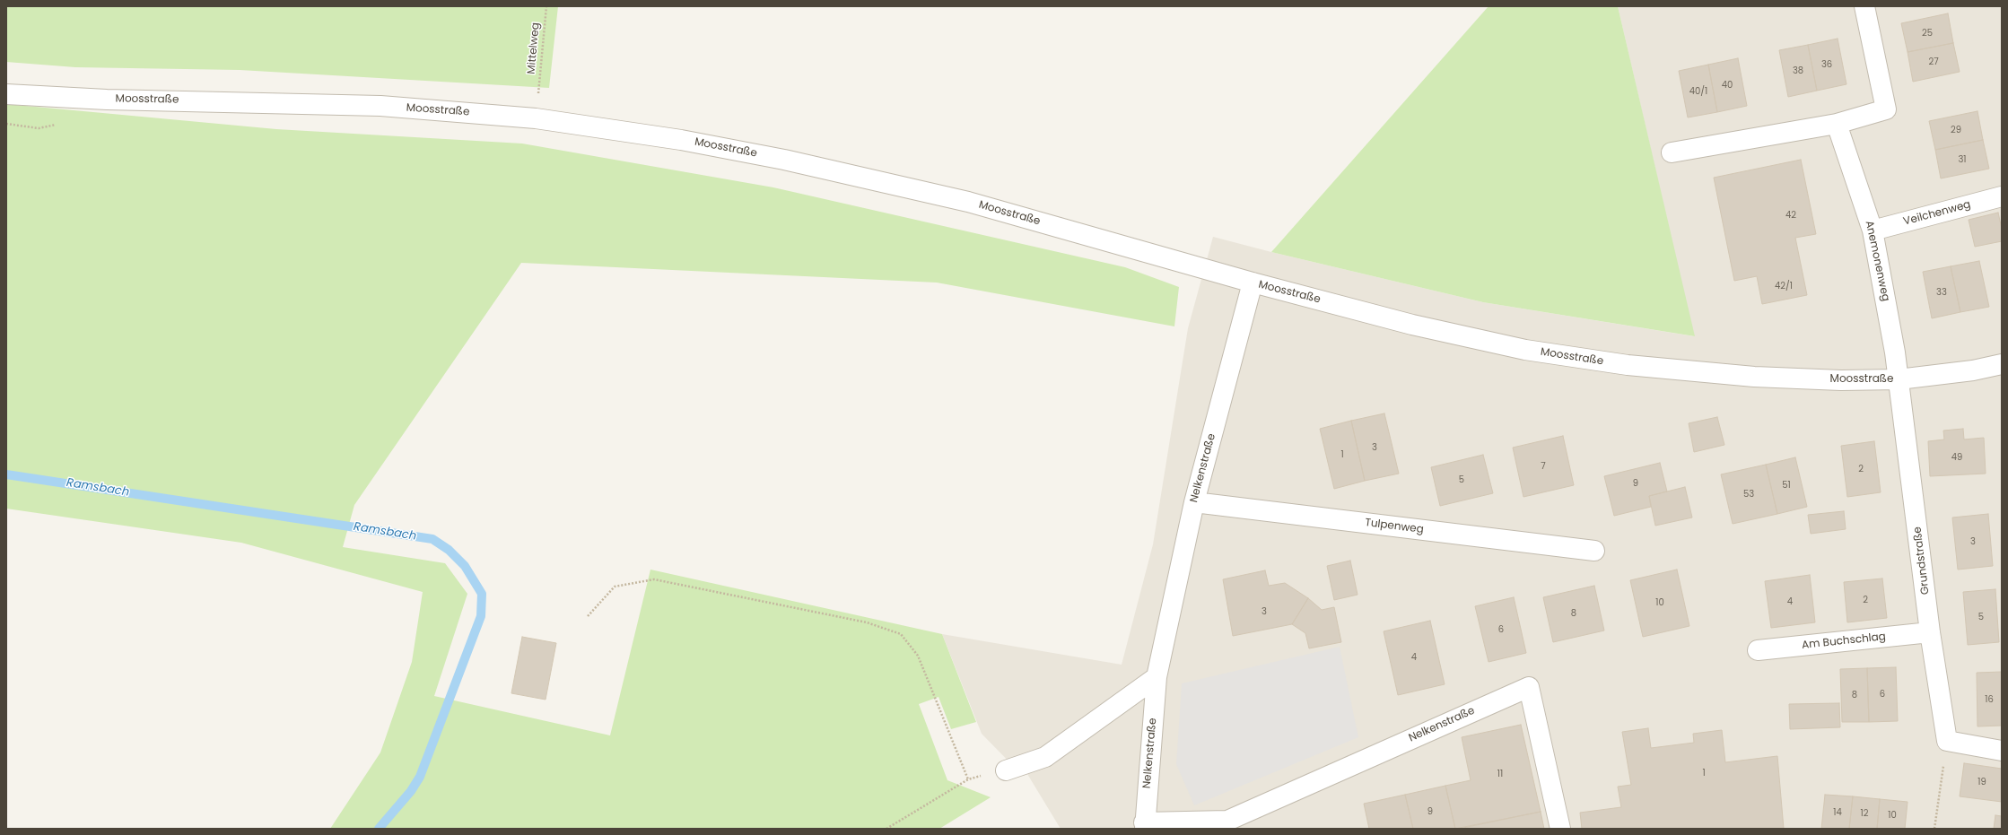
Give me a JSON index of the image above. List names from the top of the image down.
{
  "streets": {
    "street": [
      "Moosstraße",
      "Veilchenweg",
      "Anemonenweg",
      "Nelkenstraße",
      "Tulpenweg",
      "Grundstraße",
      "Am Buchschlag"
    ],
    "path": ["Mittelweg"]
  },
  "crossings": [
    ["Moosstraße", "Anemonenweg"],
    ["Moosstraße", "Nelkenstraße"],
    ["Moosstraße", "Grundstraße"],
    ["Veilchenweg", "Anemonenweg"],
    ["Anemonenweg", "Grundstraße"],
    ["Nelkenstraße", "Tulpenweg"],
    ["Grundstraße", "Am Buchschlag"]
  ],
  "water": ["Ramsbach"],
  "house_numbers": [
    "25",
    "27",
    "36",
    "38",
    "40",
    "40/1",
    "29",
    "31",
    "42",
    "42/1",
    "33",
    "3",
    "1",
    "49",
    "7",
    "2",
    "5",
    "9",
    "51",
    "53",
    "3",
    "2",
    "4",
    "10",
    "3",
    "8",
    "5",
    "6",
    "4",
    "6",
    "8",
    "16",
    "1",
    "11",
    "19",
    "9",
    "14",
    "12",
    "10"
  ]
}
